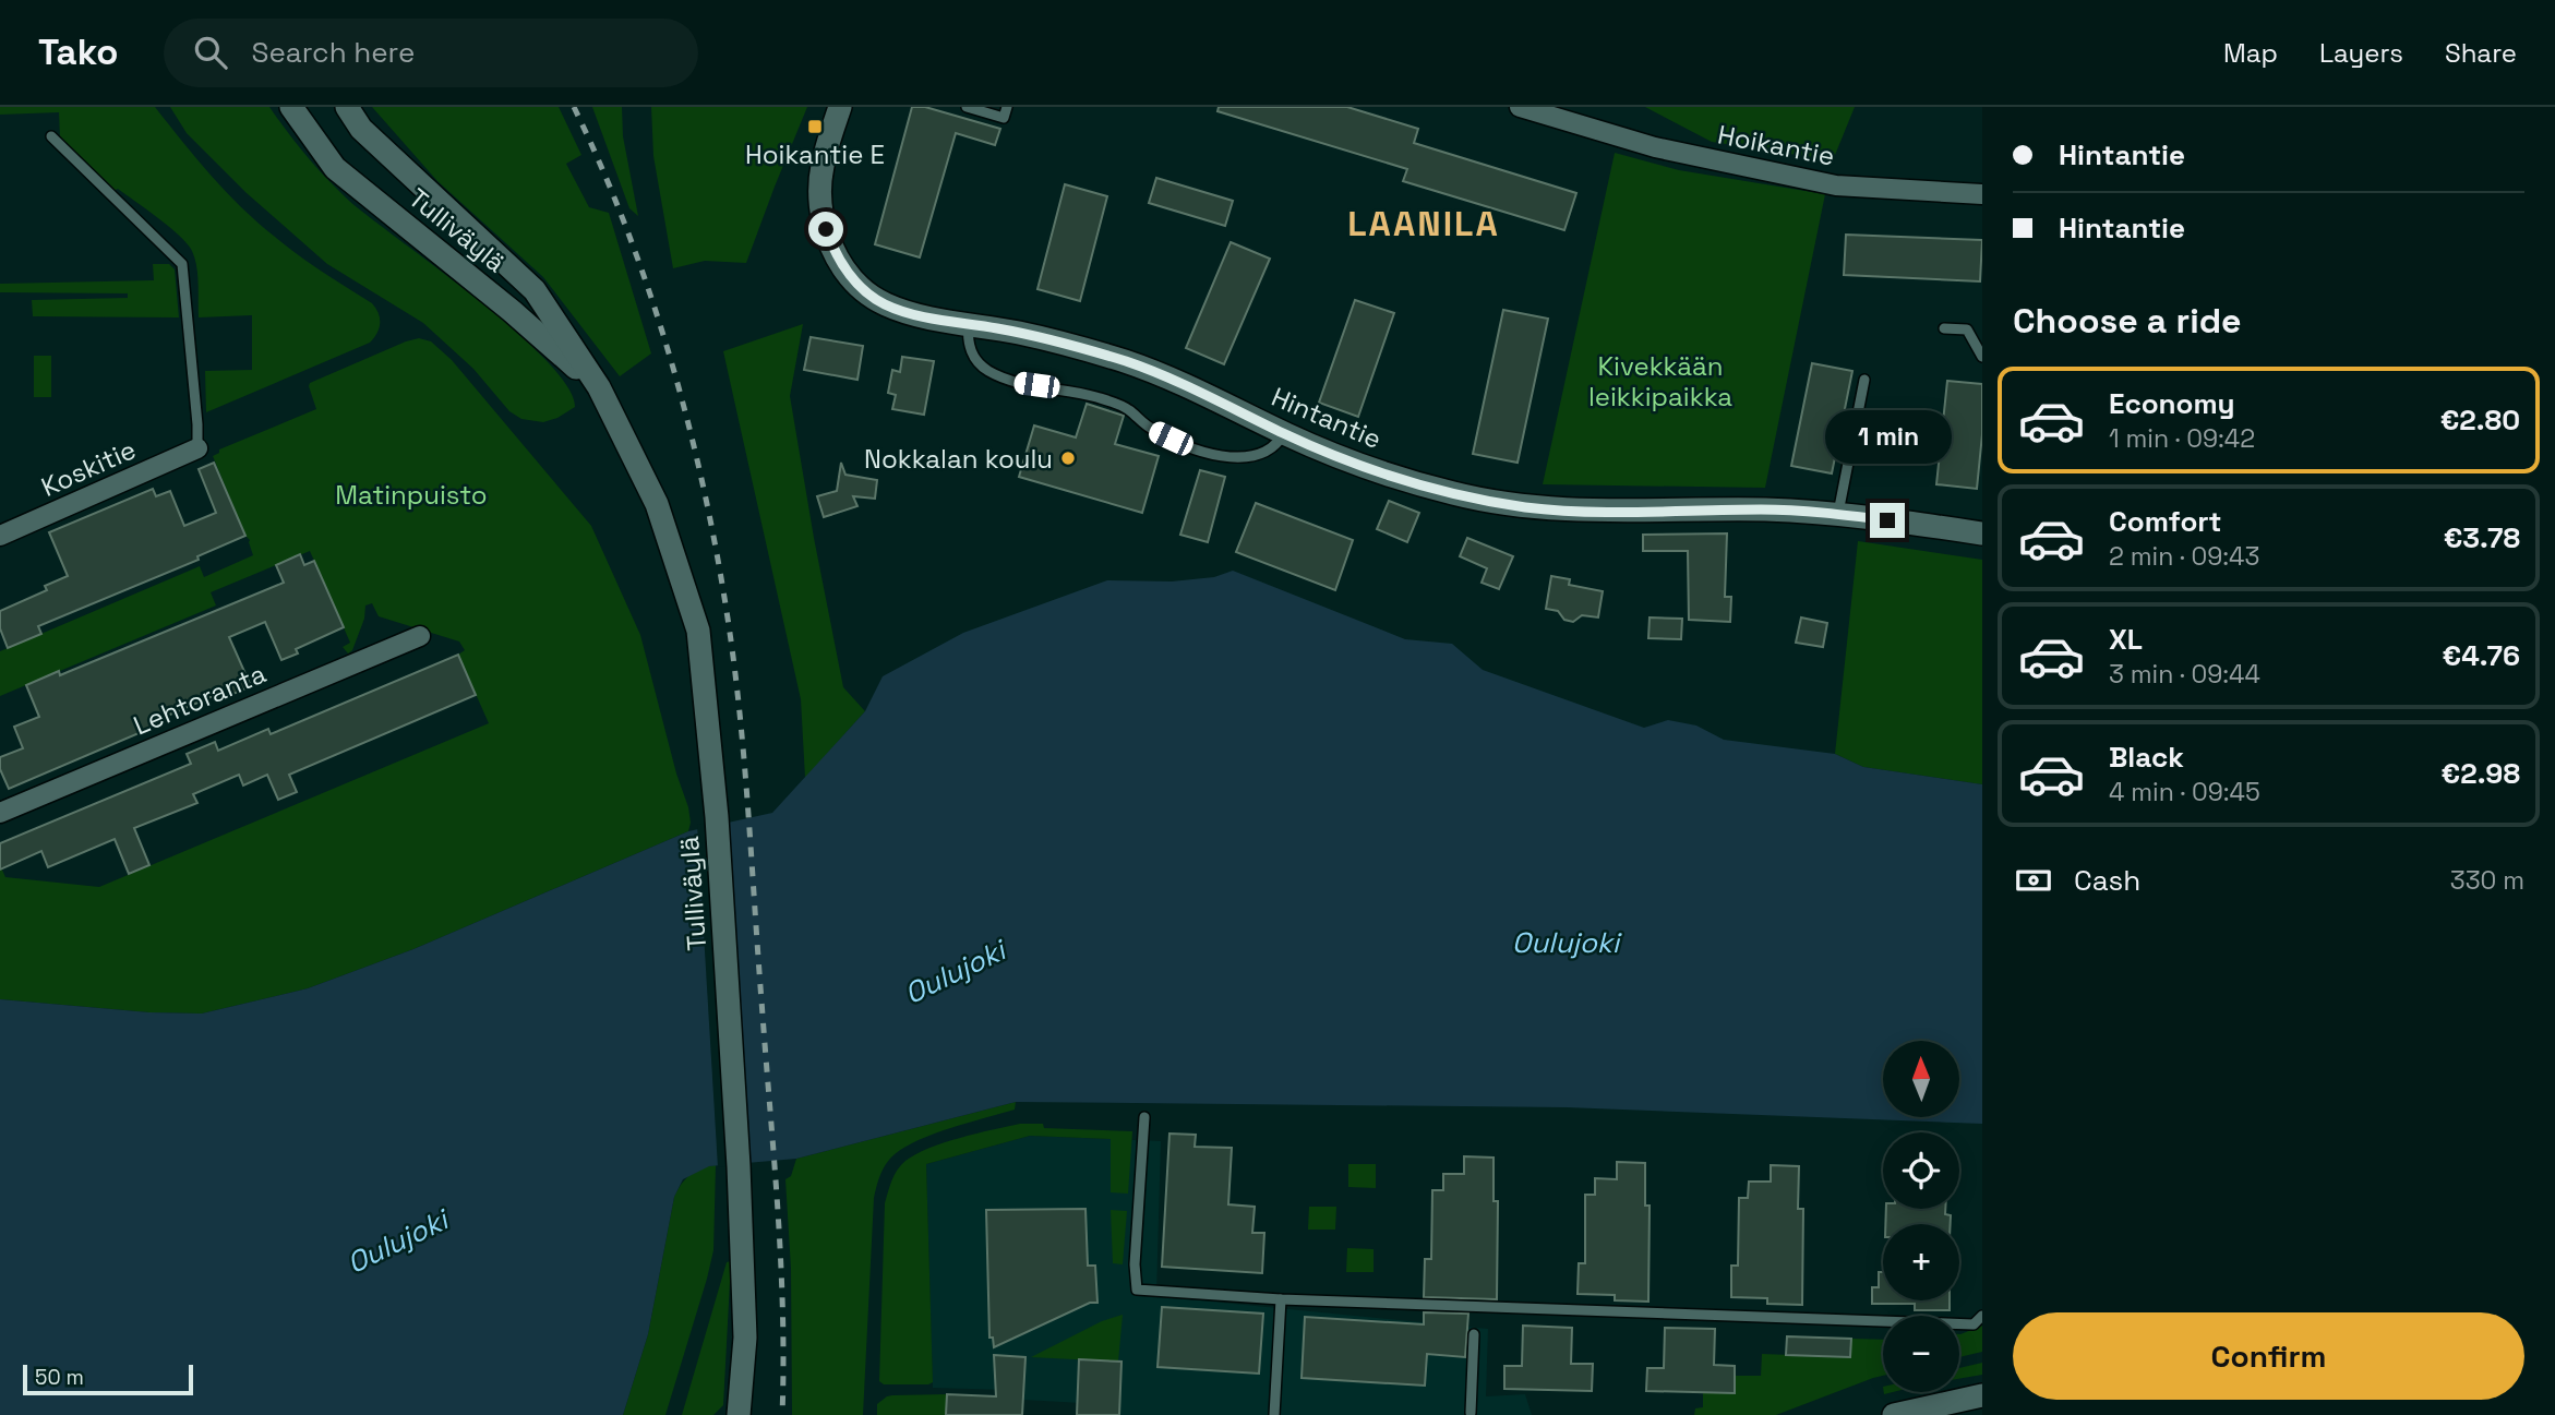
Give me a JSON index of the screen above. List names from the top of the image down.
{
  "streets": {
    "main road": ["Tulliväylä", "Hintantie"],
    "street": ["Hoikantie", "Koskitie", "Lehtoranta"]
  },
  "districts": ["LAANILA"],
  "water": ["Oulujoki"],
  "parks": ["Kivekkään leikkipaikka", "Matinpuisto"],
  "places": {
    "transit": ["Hoikantie E"],
    "other": ["Nokkalan koulu"]
  },
  "scale_bar": "50 m",
  "north": "top",
  "page": {
    "header": "Tako",
    "search": "Search here",
    "nav": ["Map", "Layers", "Share"],
    "banner": ["Hintantie", "Hintantie"],
    "heading": "Choose a ride",
    "list": [
      {
        "name": "Economy",
        "note": "1 min · 09:42",
        "value": "€2.80"
      },
      {
        "name": "Comfort",
        "note": "2 min · 09:43",
        "value": "€3.78"
      },
      {
        "name": "XL",
        "note": "3 min · 09:44",
        "value": "€4.76"
      },
      {
        "name": "Black",
        "note": "4 min · 09:45",
        "value": "€2.98"
      }
    ],
    "bubble": "1 min",
    "pay": ["Cash", "330 m"],
    "map_buttons": ["+", "−"],
    "buttons": "Confirm",
    "scale": "50 m"
  }
}
